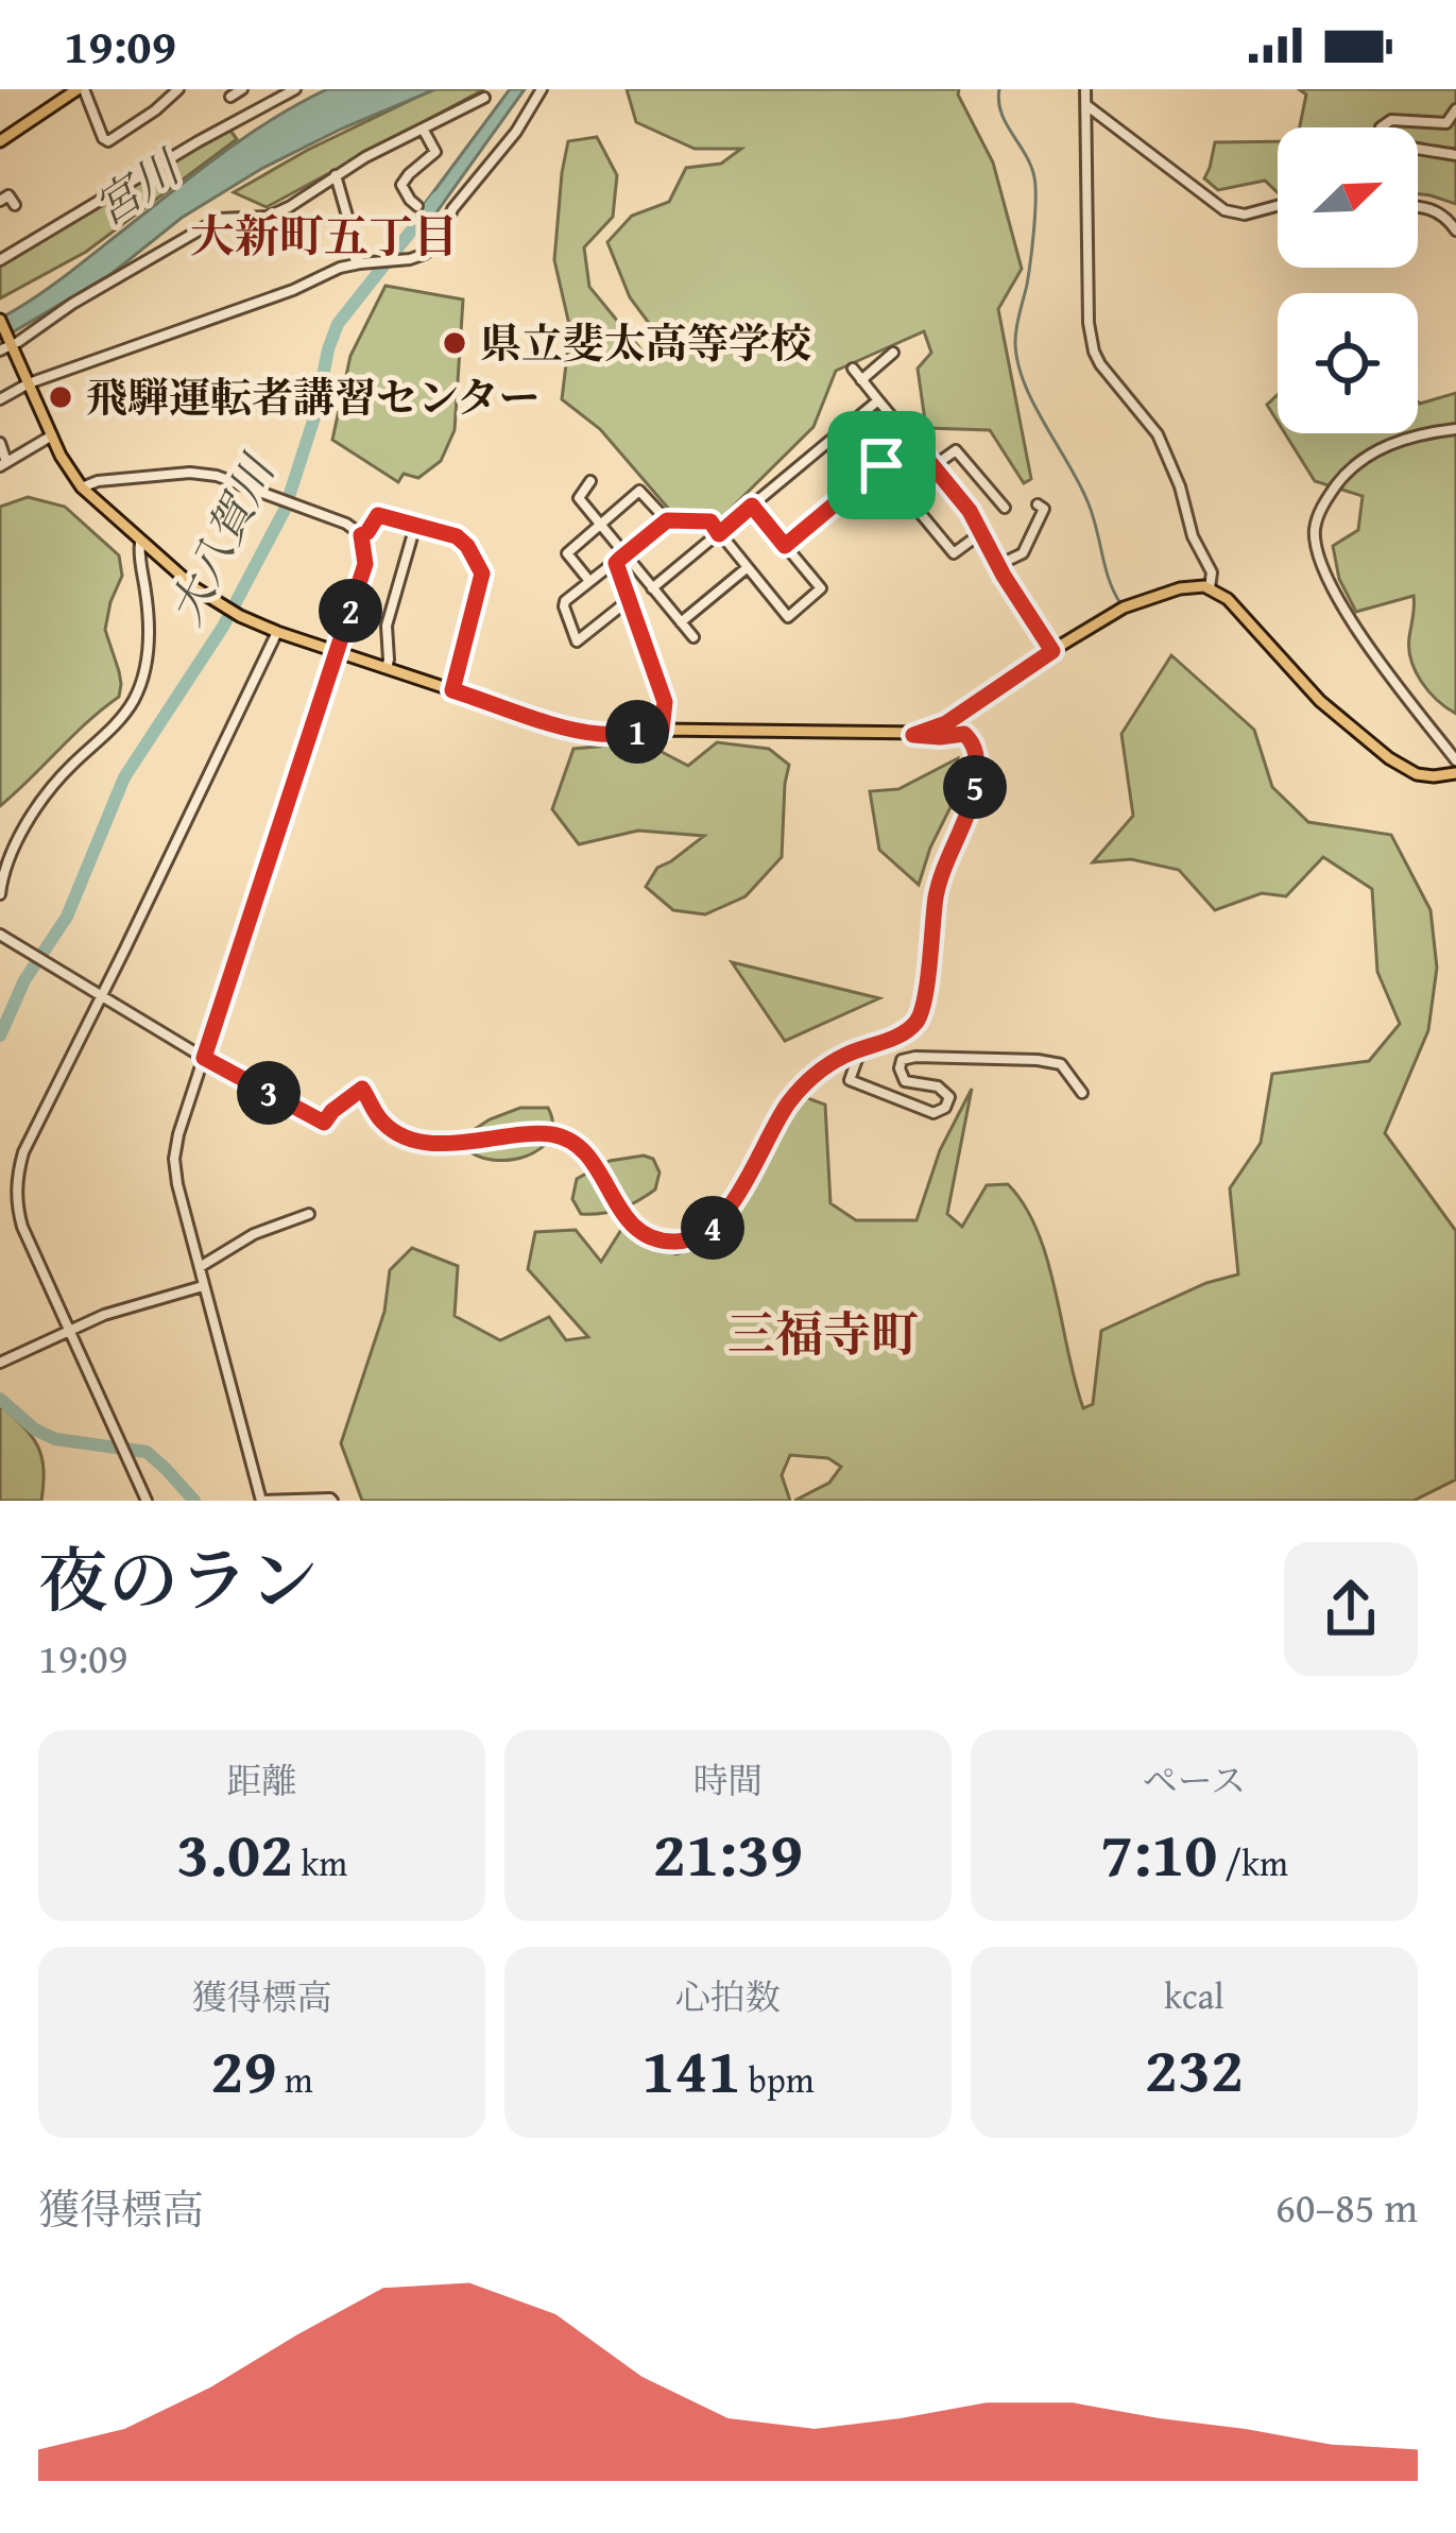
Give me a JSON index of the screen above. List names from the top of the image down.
{
  "districts": ["大新町五丁目", "三福寺町"],
  "water": ["宮川", "大八賀川"],
  "places": ["県立斐太高等学校", "飛騨運転者講習センター"],
  "north": "top right",
  "page": {
    "status": "19:09",
    "pins": [
      "2",
      "1",
      "5",
      "3",
      "4"
    ],
    "heading": ["夜のラン", "19:09"],
    "stats": [
      ["距離", "3.02 km"],
      ["時間", "21:39"],
      ["ペース", "7:10 /km"],
      ["獲得標高", "29 m"],
      ["心拍数", "141 bpm"],
      ["kcal", "232"]
    ],
    "chart": ["獲得標高", "60–85 m"]
  }
}
